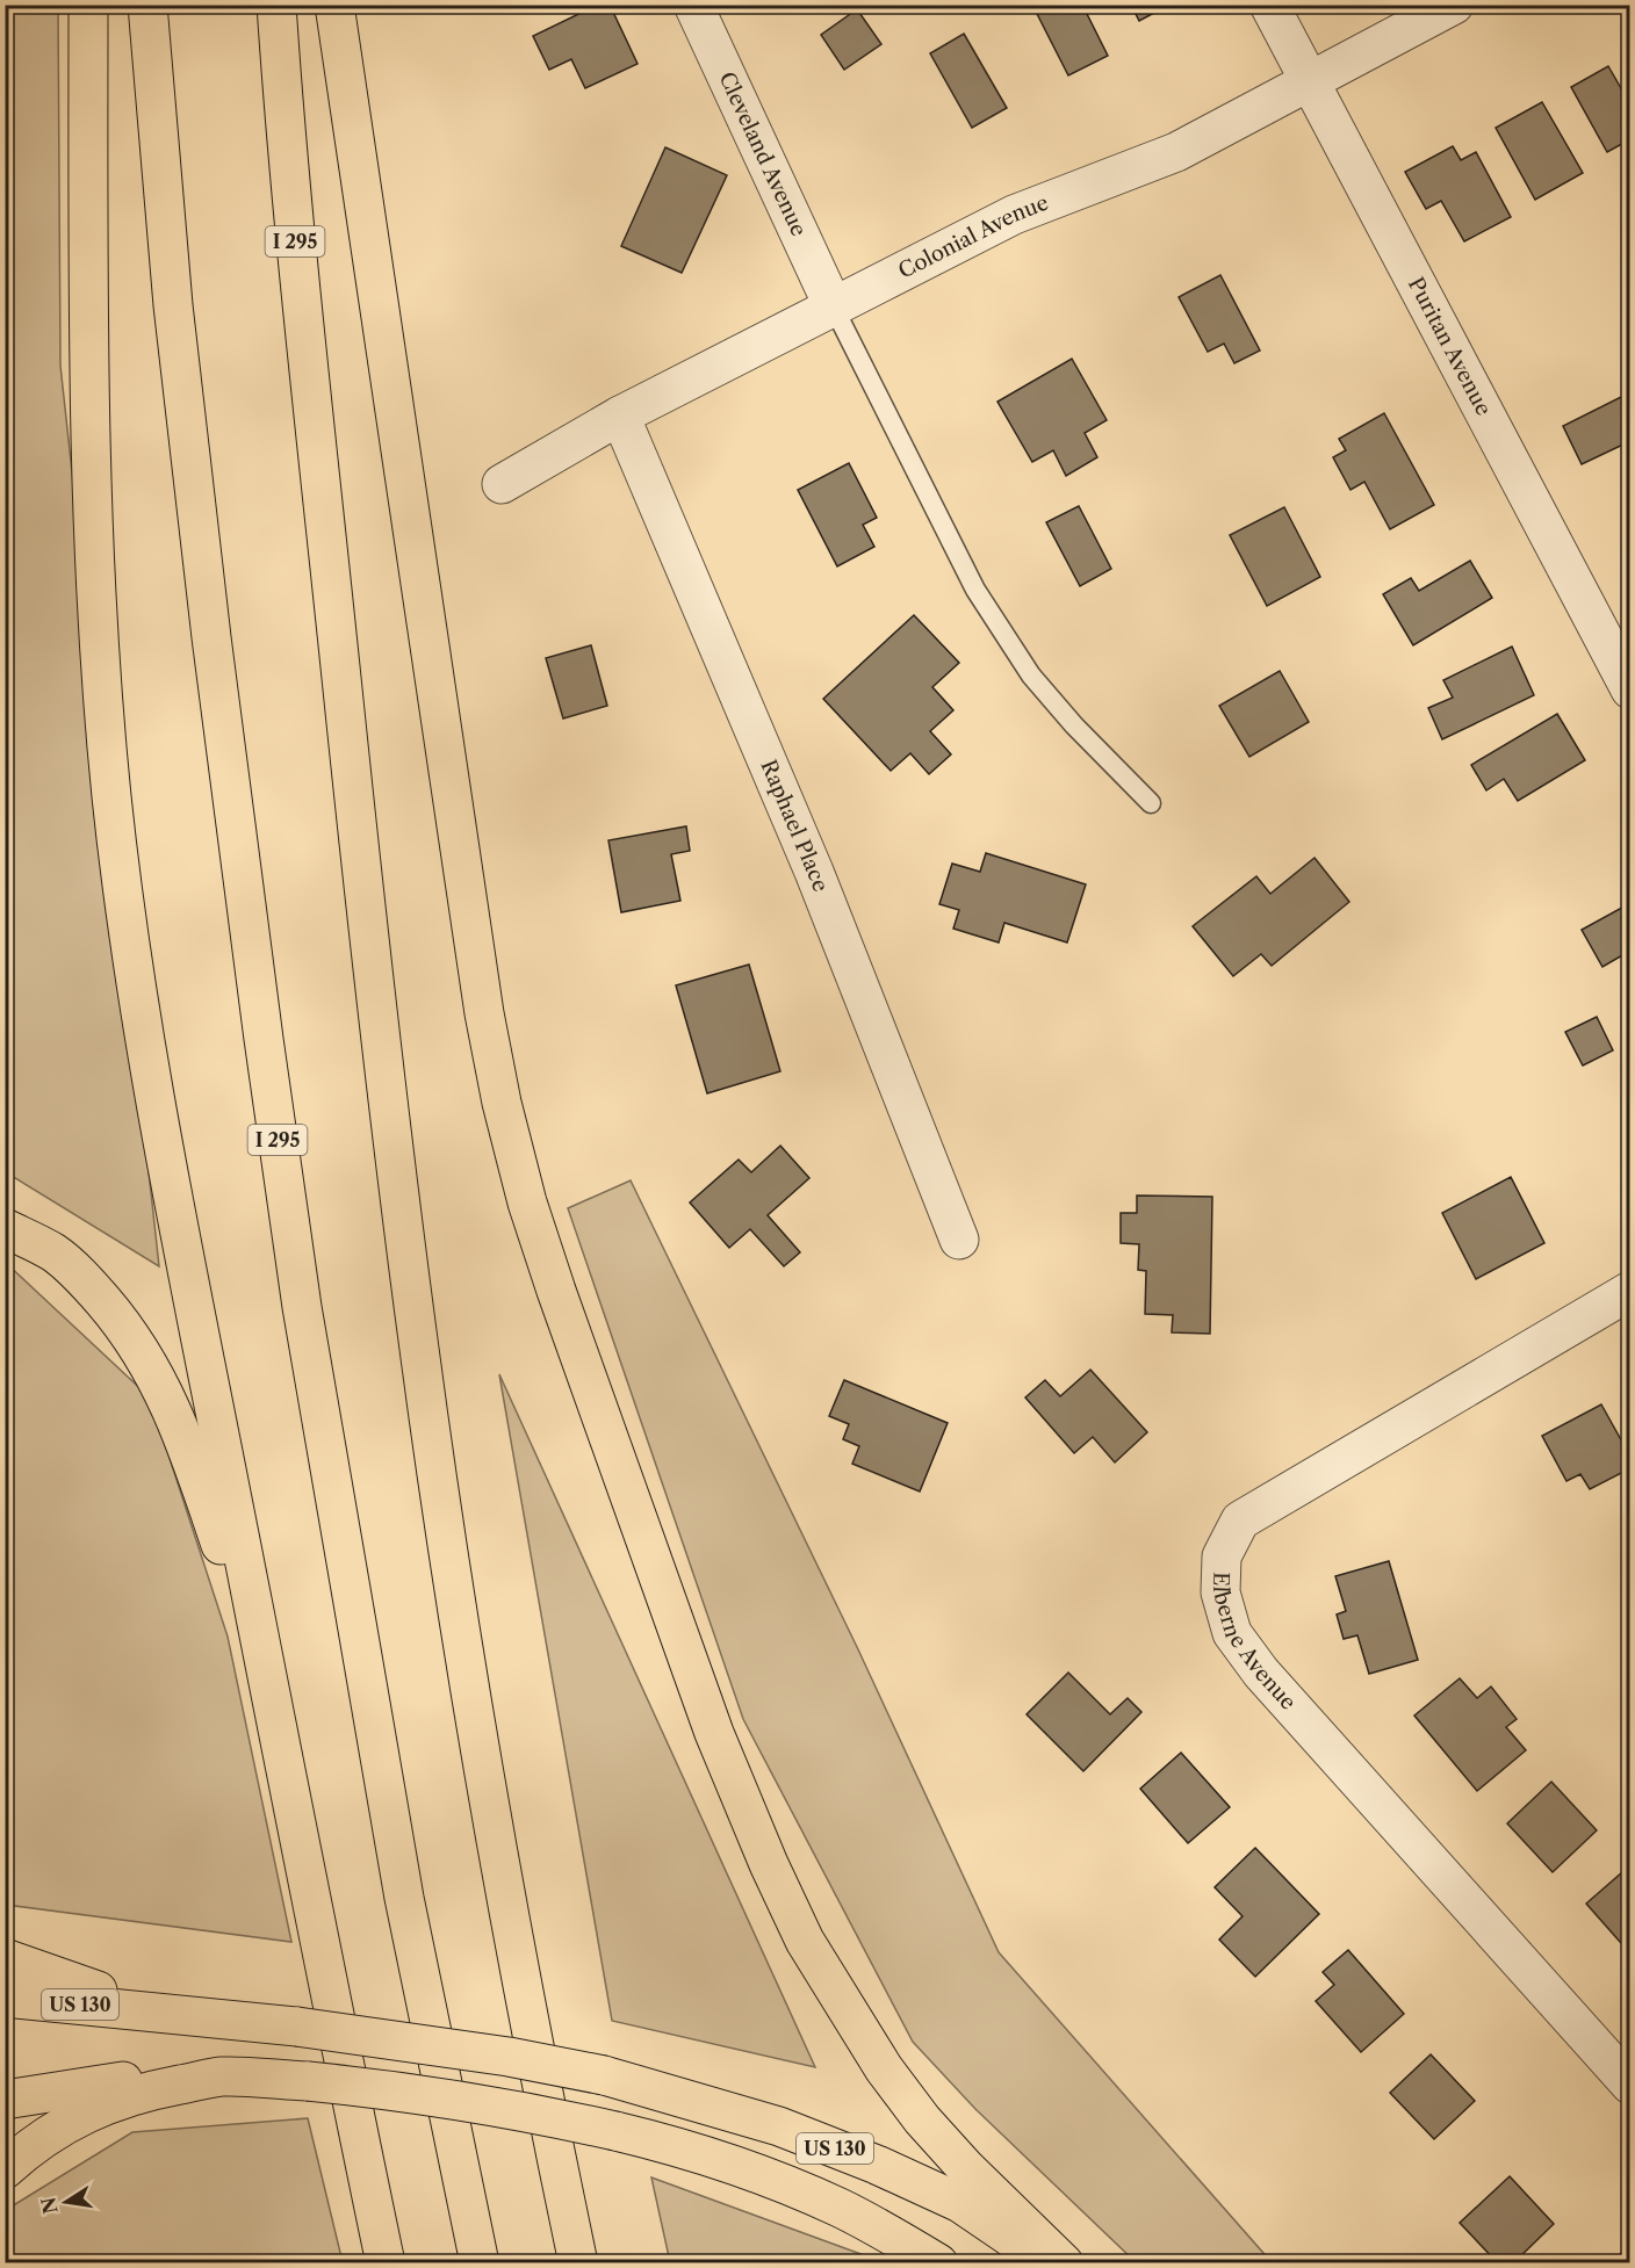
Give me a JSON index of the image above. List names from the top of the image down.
{
  "streets": {
    "highway": ["I 295", "US 130"],
    "street": [
      "Cleveland Avenue",
      "Colonial Avenue",
      "Puritan Avenue",
      "Raphael Place",
      "Elberne Avenue"
    ]
  },
  "crossings": [
    ["Cleveland Avenue", "Colonial Avenue"],
    ["Colonial Avenue", "Puritan Avenue"],
    ["Colonial Avenue", "Raphael Place"]
  ],
  "north": "left"
}
